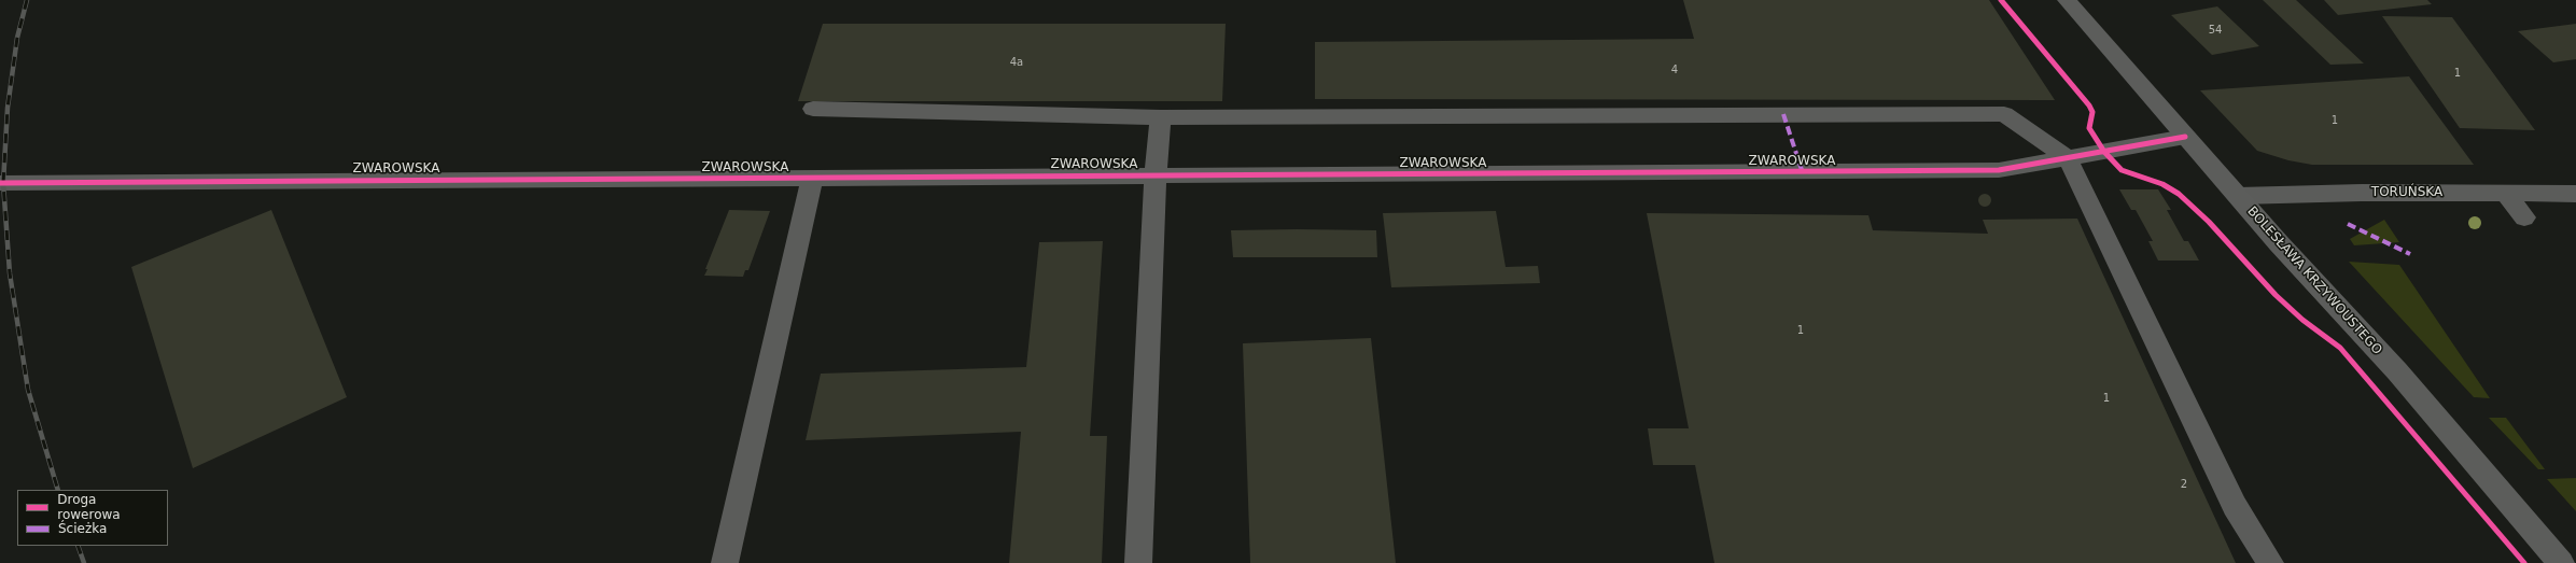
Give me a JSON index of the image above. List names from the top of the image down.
{
  "streets": {
    "main road": ["BOLESŁAWA KRZYWOUSTEGO"],
    "street": ["ZWAROWSKA", "TORUŃSKA"]
  },
  "crossings": [
    ["ZWAROWSKA", "BOLESŁAWA KRZYWOUSTEGO"],
    ["TORUŃSKA", "BOLESŁAWA KRZYWOUSTEGO"]
  ],
  "house_numbers": [
    "54",
    "4a",
    "4",
    "1",
    "1",
    "1",
    "1",
    "2"
  ],
  "legend": ["Droga rowerowa", "Ścieżka"]
}
